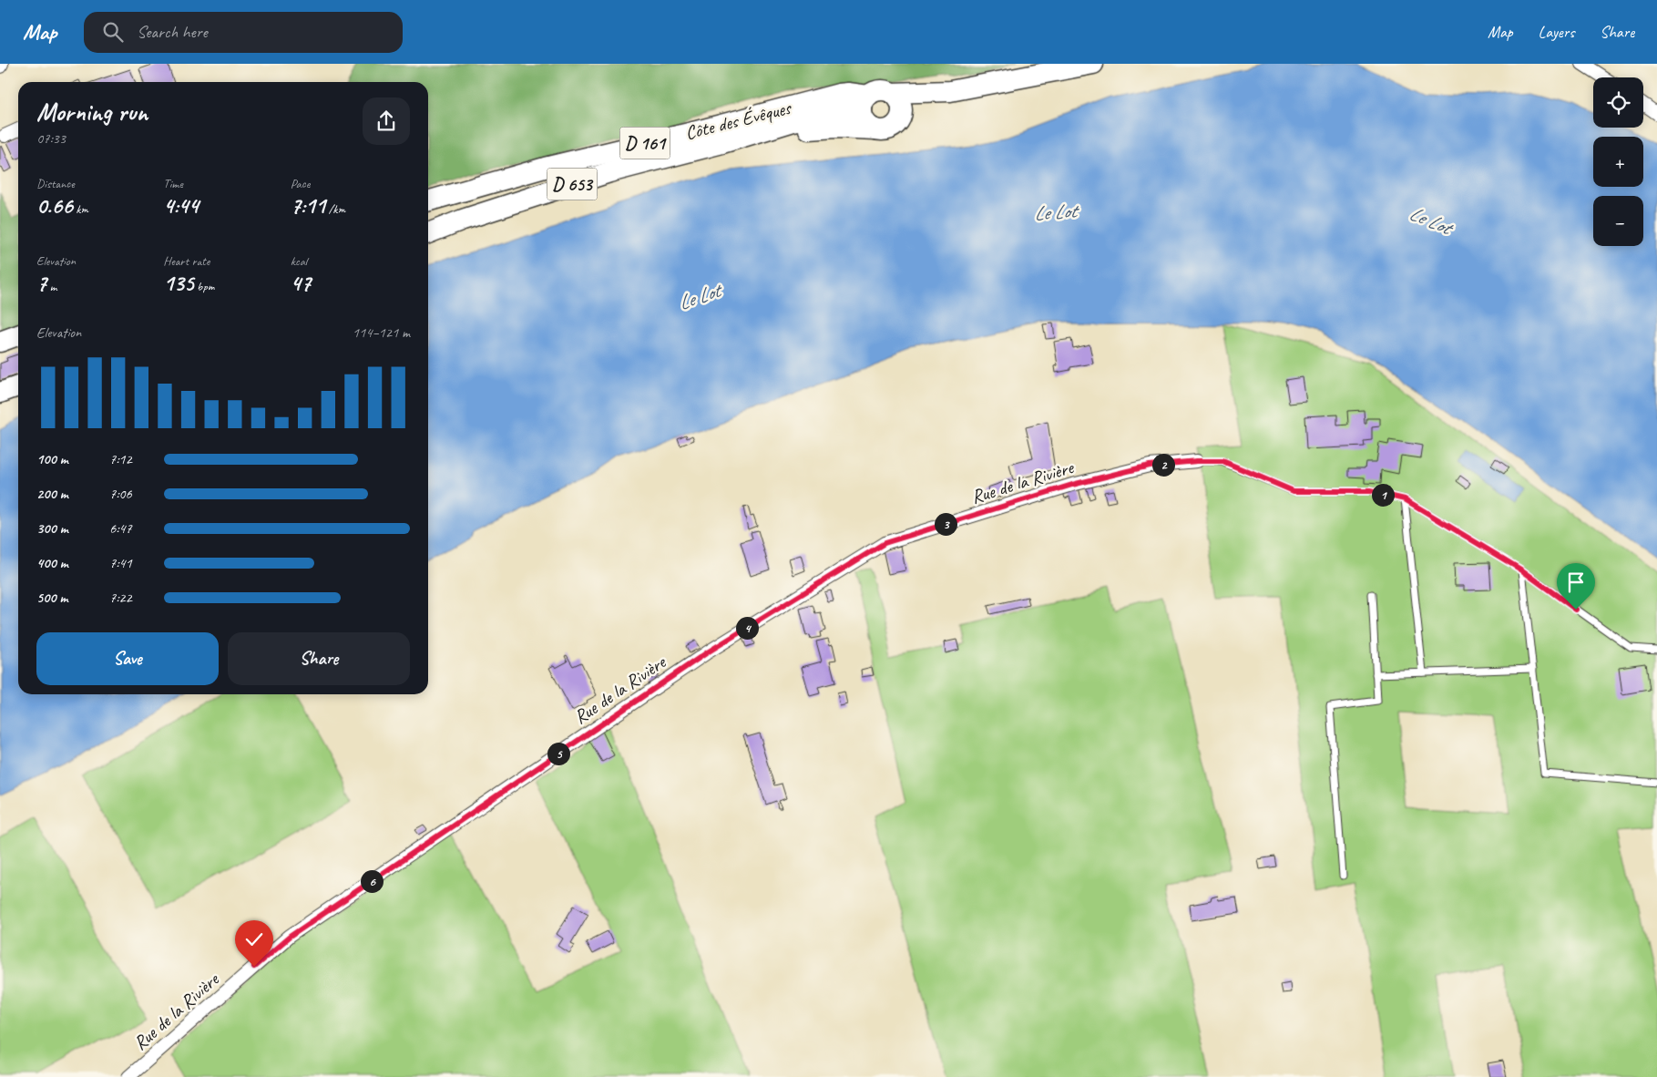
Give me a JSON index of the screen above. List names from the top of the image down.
{
  "streets": {
    "main road": ["Côte des Évêques", "D 161", "D 653"],
    "street": ["Rue de la Rivière"]
  },
  "crossings": [
    ["Côte des Évêques", "D 653"]
  ],
  "water": ["Le Lot"],
  "page": {
    "header": "Map",
    "search": "Search here",
    "nav": ["Map", "Layers", "Share"],
    "map_buttons": ["+", "−"],
    "heading": ["Morning run", "07:33"],
    "stats": [
      ["Distance", "0.66 km"],
      ["Time", "4:44"],
      ["Pace", "7:11 /km"],
      ["Elevation", "7 m"],
      ["Heart rate", "135 bpm"],
      ["kcal", "47"]
    ],
    "chart": ["Elevation", "114–121 m"],
    "list": [
      {
        "name": "100 m",
        "note": "7:12"
      },
      {
        "name": "200 m",
        "note": "7:06"
      },
      {
        "name": "300 m",
        "note": "6:47"
      },
      {
        "name": "400 m",
        "note": "7:41"
      },
      {
        "name": "500 m",
        "note": "7:22"
      }
    ],
    "pins": [
      "2",
      "1",
      "3",
      "4",
      "5",
      "6"
    ],
    "buttons": ["Save", "Share"]
  }
}
